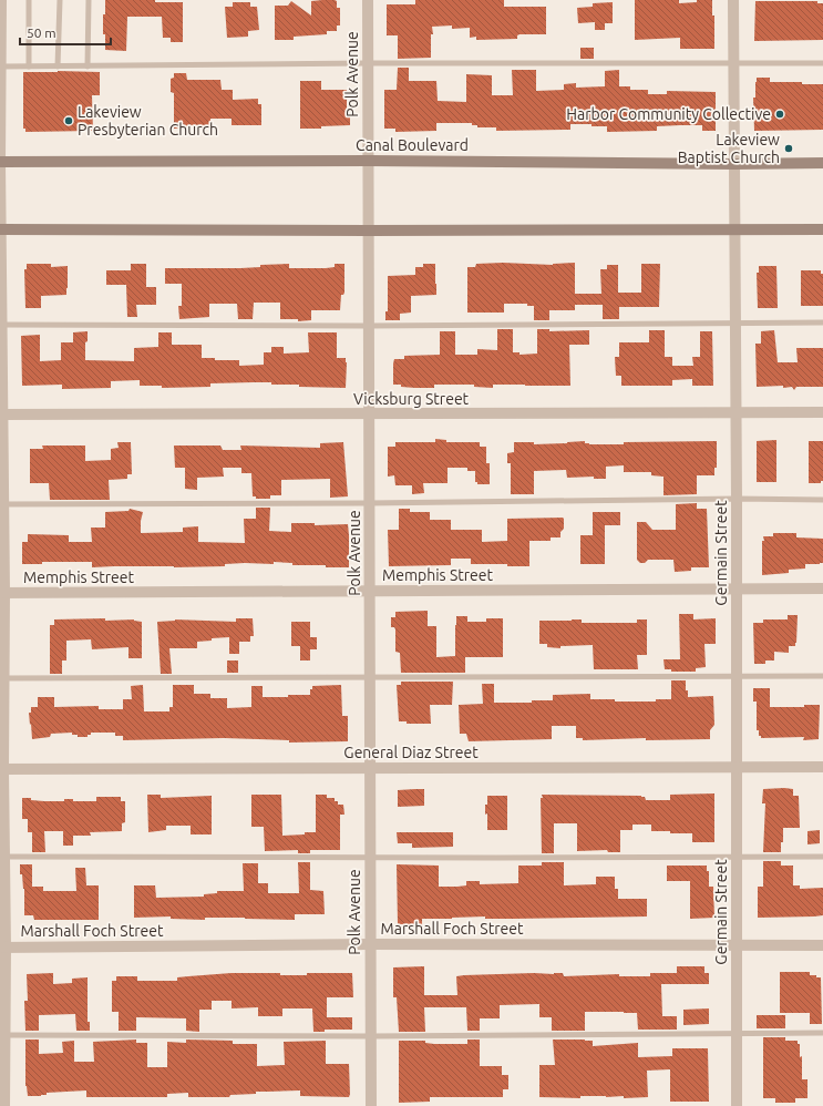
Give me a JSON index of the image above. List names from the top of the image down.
{
  "streets": {
    "main road": ["Canal Boulevard"],
    "street": [
      "Polk Avenue",
      "Vicksburg Street",
      "Germain Street",
      "Memphis Street",
      "General Diaz Street",
      "Marshall Foch Street"
    ]
  },
  "crossings": [
    ["Polk Avenue", "Canal Boulevard"],
    ["Polk Avenue", "Vicksburg Street"],
    ["Polk Avenue", "Memphis Street"],
    ["Polk Avenue", "General Diaz Street"],
    ["Polk Avenue", "Marshall Foch Street"],
    ["Canal Boulevard", "Germain Street"],
    ["Vicksburg Street", "Germain Street"],
    ["Germain Street", "Memphis Street"],
    ["Germain Street", "General Diaz Street"],
    ["Germain Street", "Marshall Foch Street"]
  ],
  "places": ["Harbor Community Collective", "Lakeview Presbyterian Church", "Lakeview Baptist Church"],
  "scale_bar": "50 m"
}
